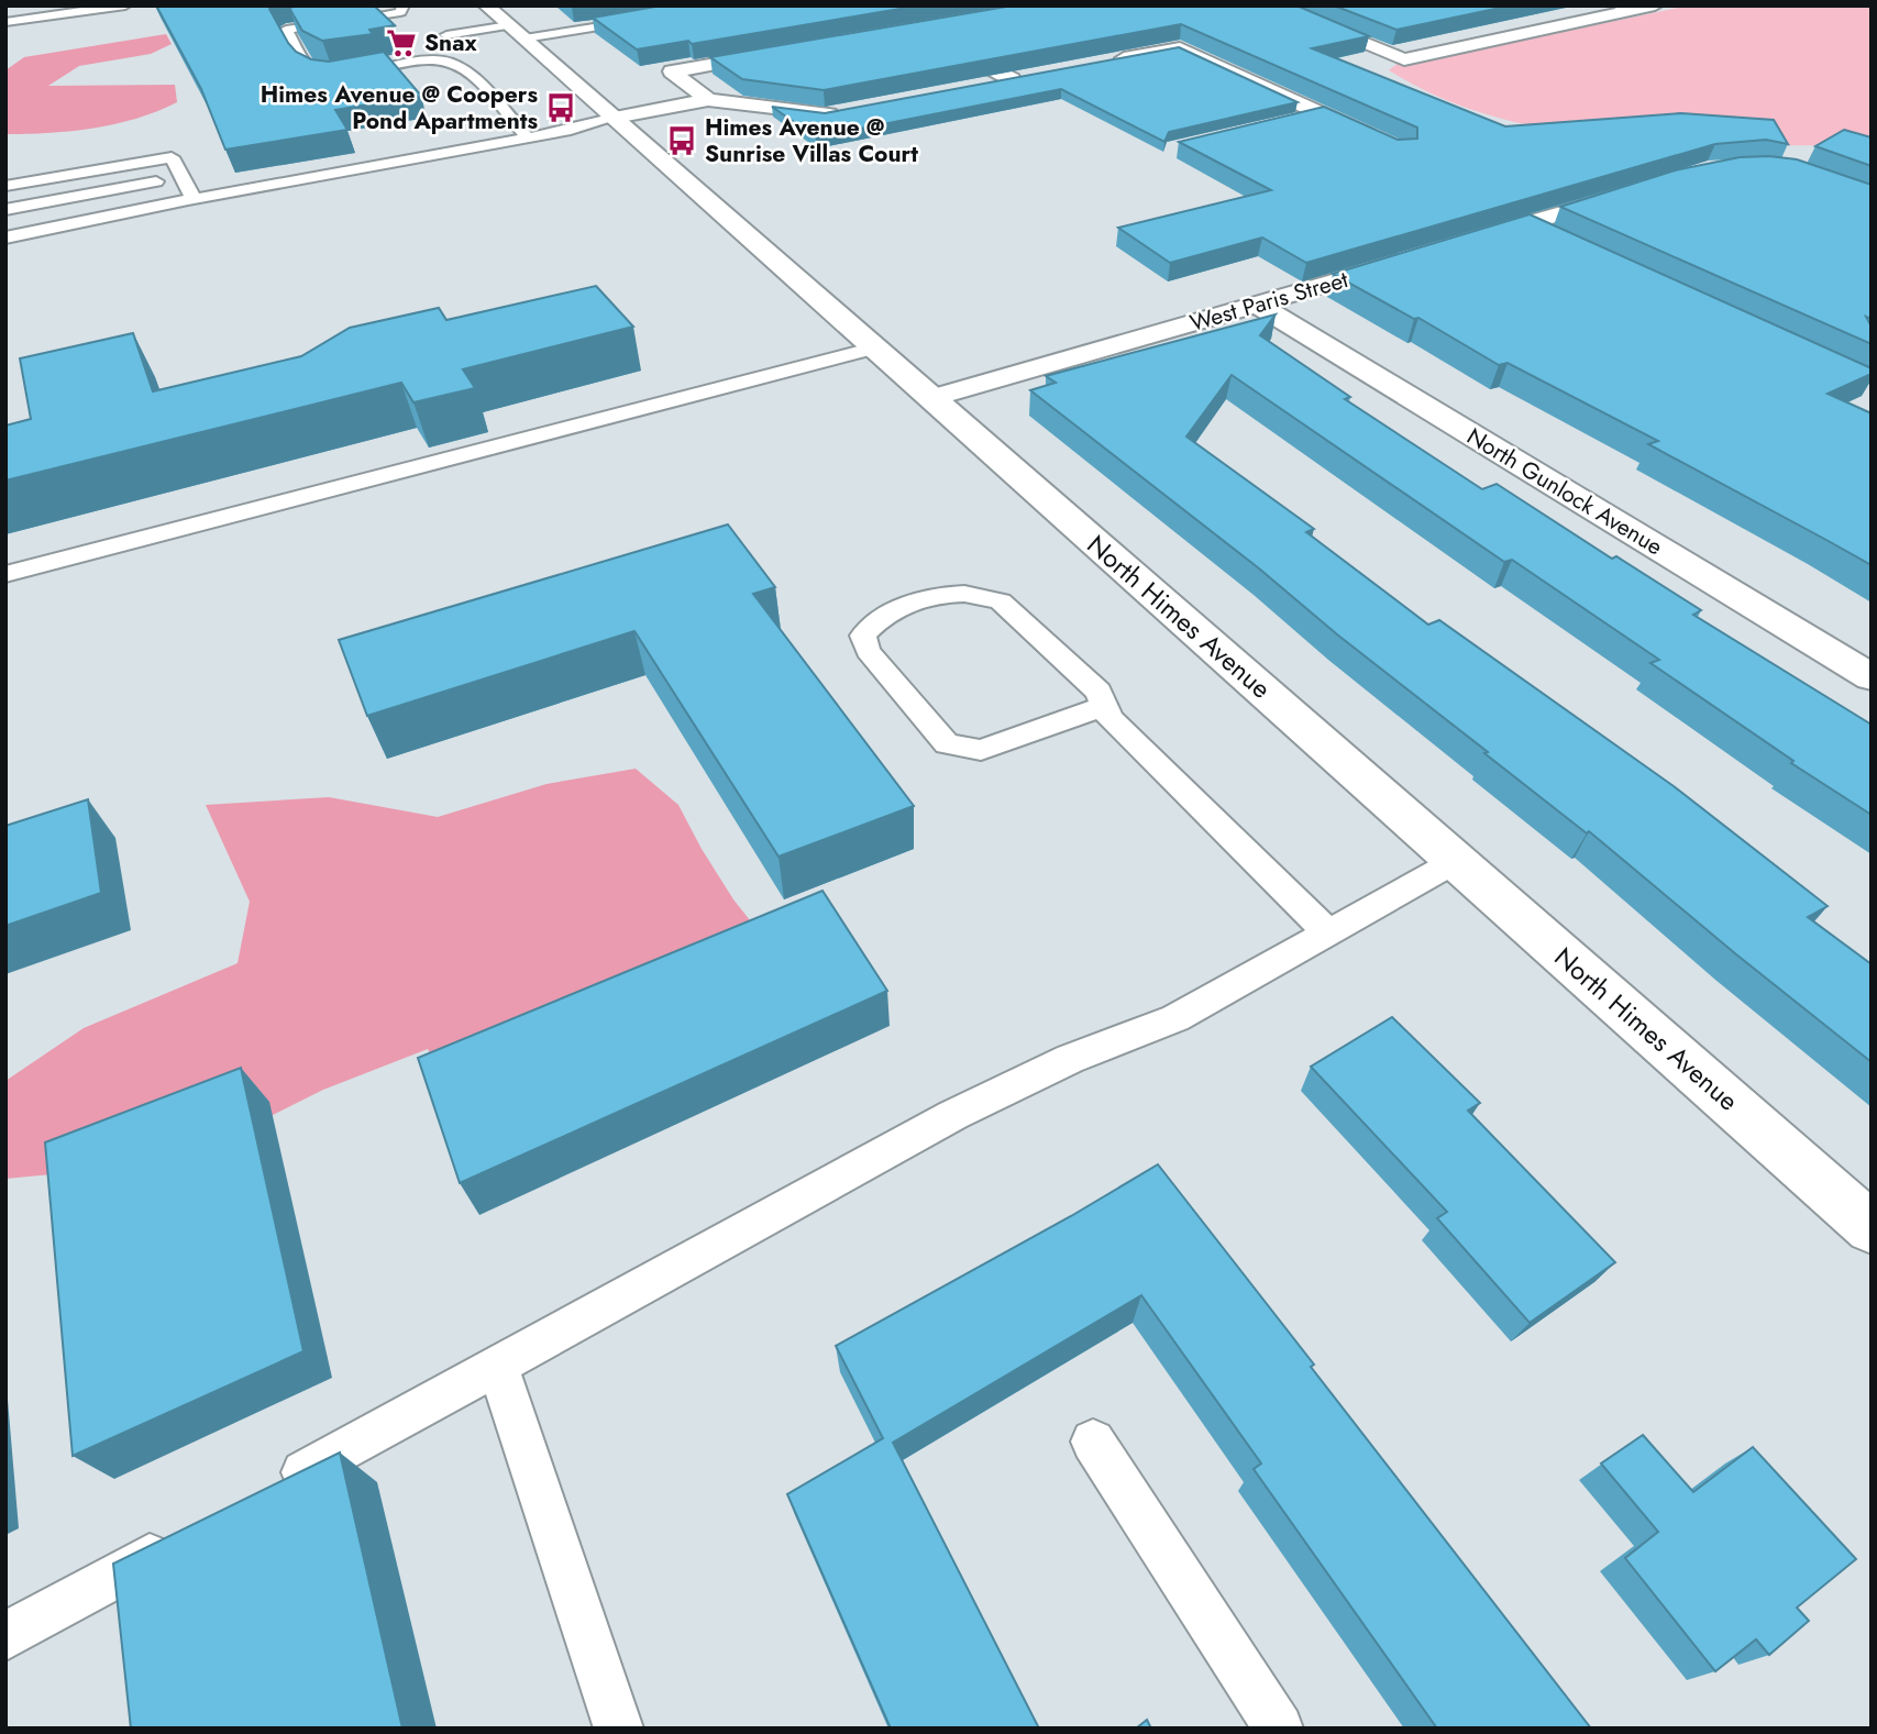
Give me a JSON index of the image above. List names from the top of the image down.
{
  "streets": {
    "street": ["West Paris Street", "North Gunlock Avenue", "North Himes Avenue"]
  },
  "crossings": [
    ["West Paris Street", "North Gunlock Avenue"],
    ["West Paris Street", "North Himes Avenue"]
  ],
  "places": {
    "supermarket": ["Snax"],
    "bus stop": ["Himes Avenue @ Coopers Pond Apartments", "Himes Avenue @ Sunrise Villas Court"]
  }
}
